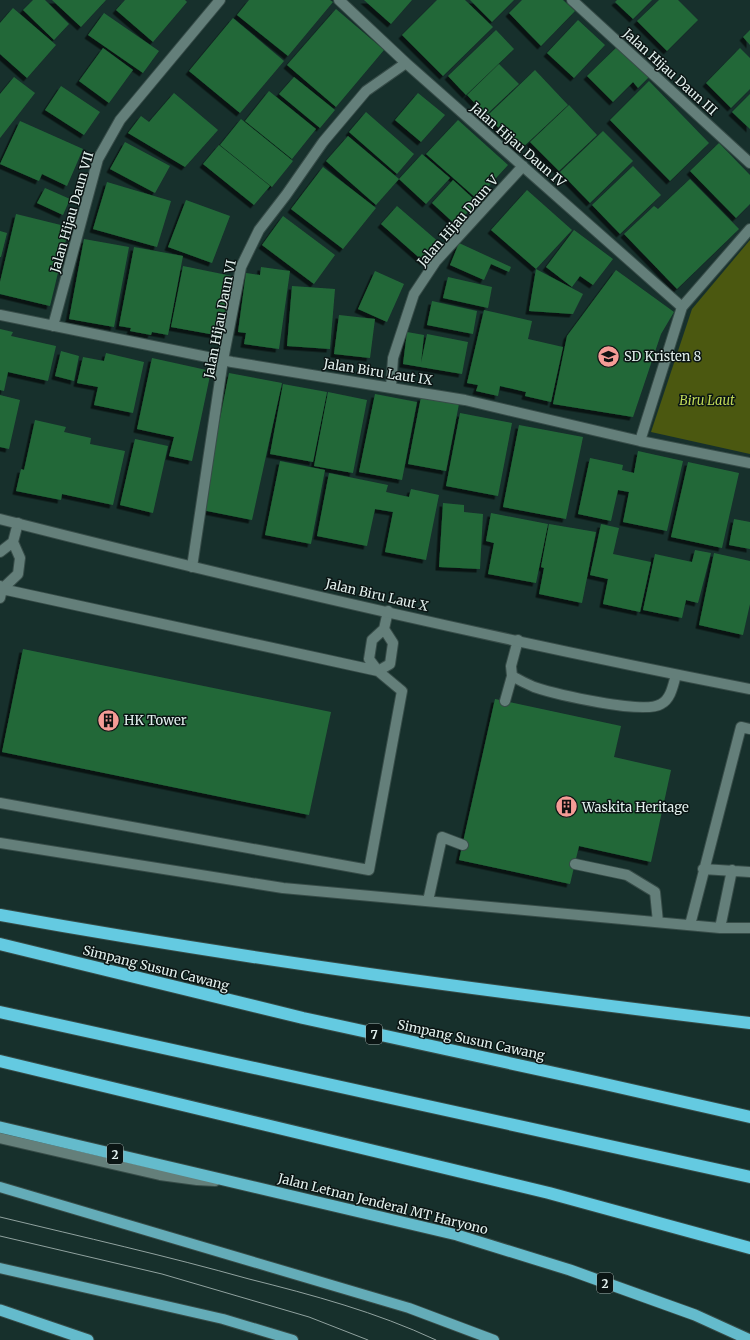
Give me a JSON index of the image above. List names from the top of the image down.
{
  "streets": {
    "highway": [
      "Simpang Susun Cawang",
      "7",
      "2",
      "Jalan Letnan Jenderal MT Haryono"
    ],
    "street": [
      "Jalan Hijau Daun III",
      "Jalan Hijau Daun IV",
      "Jalan Hijau Daun VII",
      "Jalan Hijau Daun V",
      "Jalan Hijau Daun VI",
      "Jalan Biru Laut IX",
      "Jalan Biru Laut X"
    ]
  },
  "crossings": [
    ["Jalan Hijau Daun IV", "Jalan Hijau Daun V"],
    ["Jalan Hijau Daun IV", "Jalan Hijau Daun VI"],
    ["Jalan Hijau Daun VII", "Jalan Biru Laut IX"],
    ["Jalan Hijau Daun V", "Jalan Biru Laut IX"],
    ["Jalan Hijau Daun VI", "Jalan Biru Laut IX"],
    ["Jalan Hijau Daun VI", "Jalan Biru Laut X"]
  ],
  "parks": ["Biru Laut"],
  "places": {
    "school or university": ["SD Kristen 8"],
    "building": ["HK Tower", "Waskita Heritage"]
  }
}
